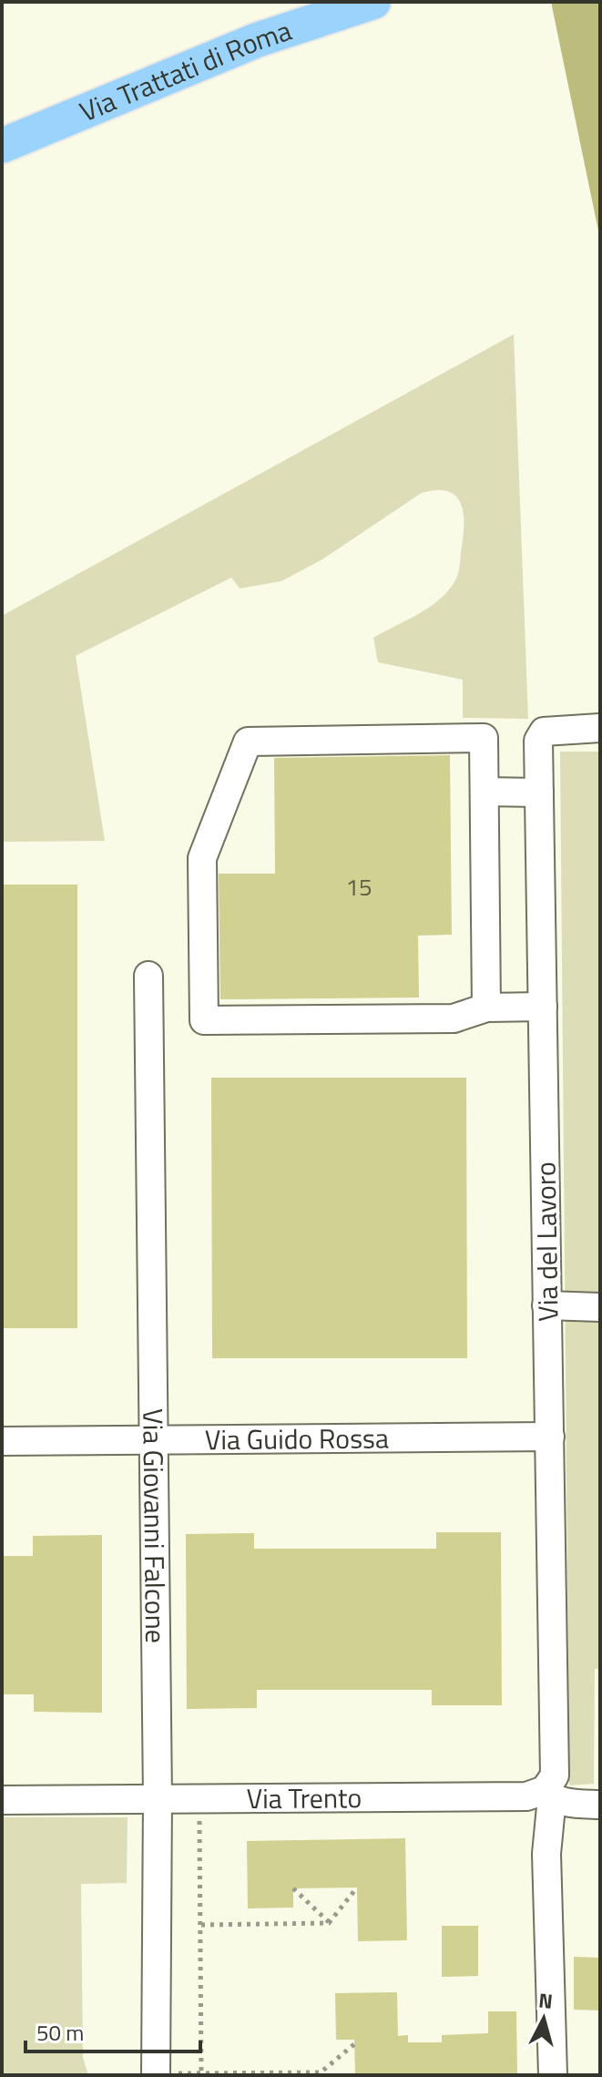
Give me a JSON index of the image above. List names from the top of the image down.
{
  "streets": {
    "main road": ["Via Trattati di Roma"],
    "street": [
      "Via del Lavoro",
      "Via Guido Rossa",
      "Via Giovanni Falcone",
      "Via Trento"
    ]
  },
  "crossings": [
    ["Via del Lavoro", "Via Guido Rossa"],
    ["Via del Lavoro", "Via Trento"],
    ["Via Guido Rossa", "Via Giovanni Falcone"],
    ["Via Giovanni Falcone", "Via Trento"]
  ],
  "house_numbers": ["15"],
  "scale_bar": "50 m",
  "north": "top"
}
